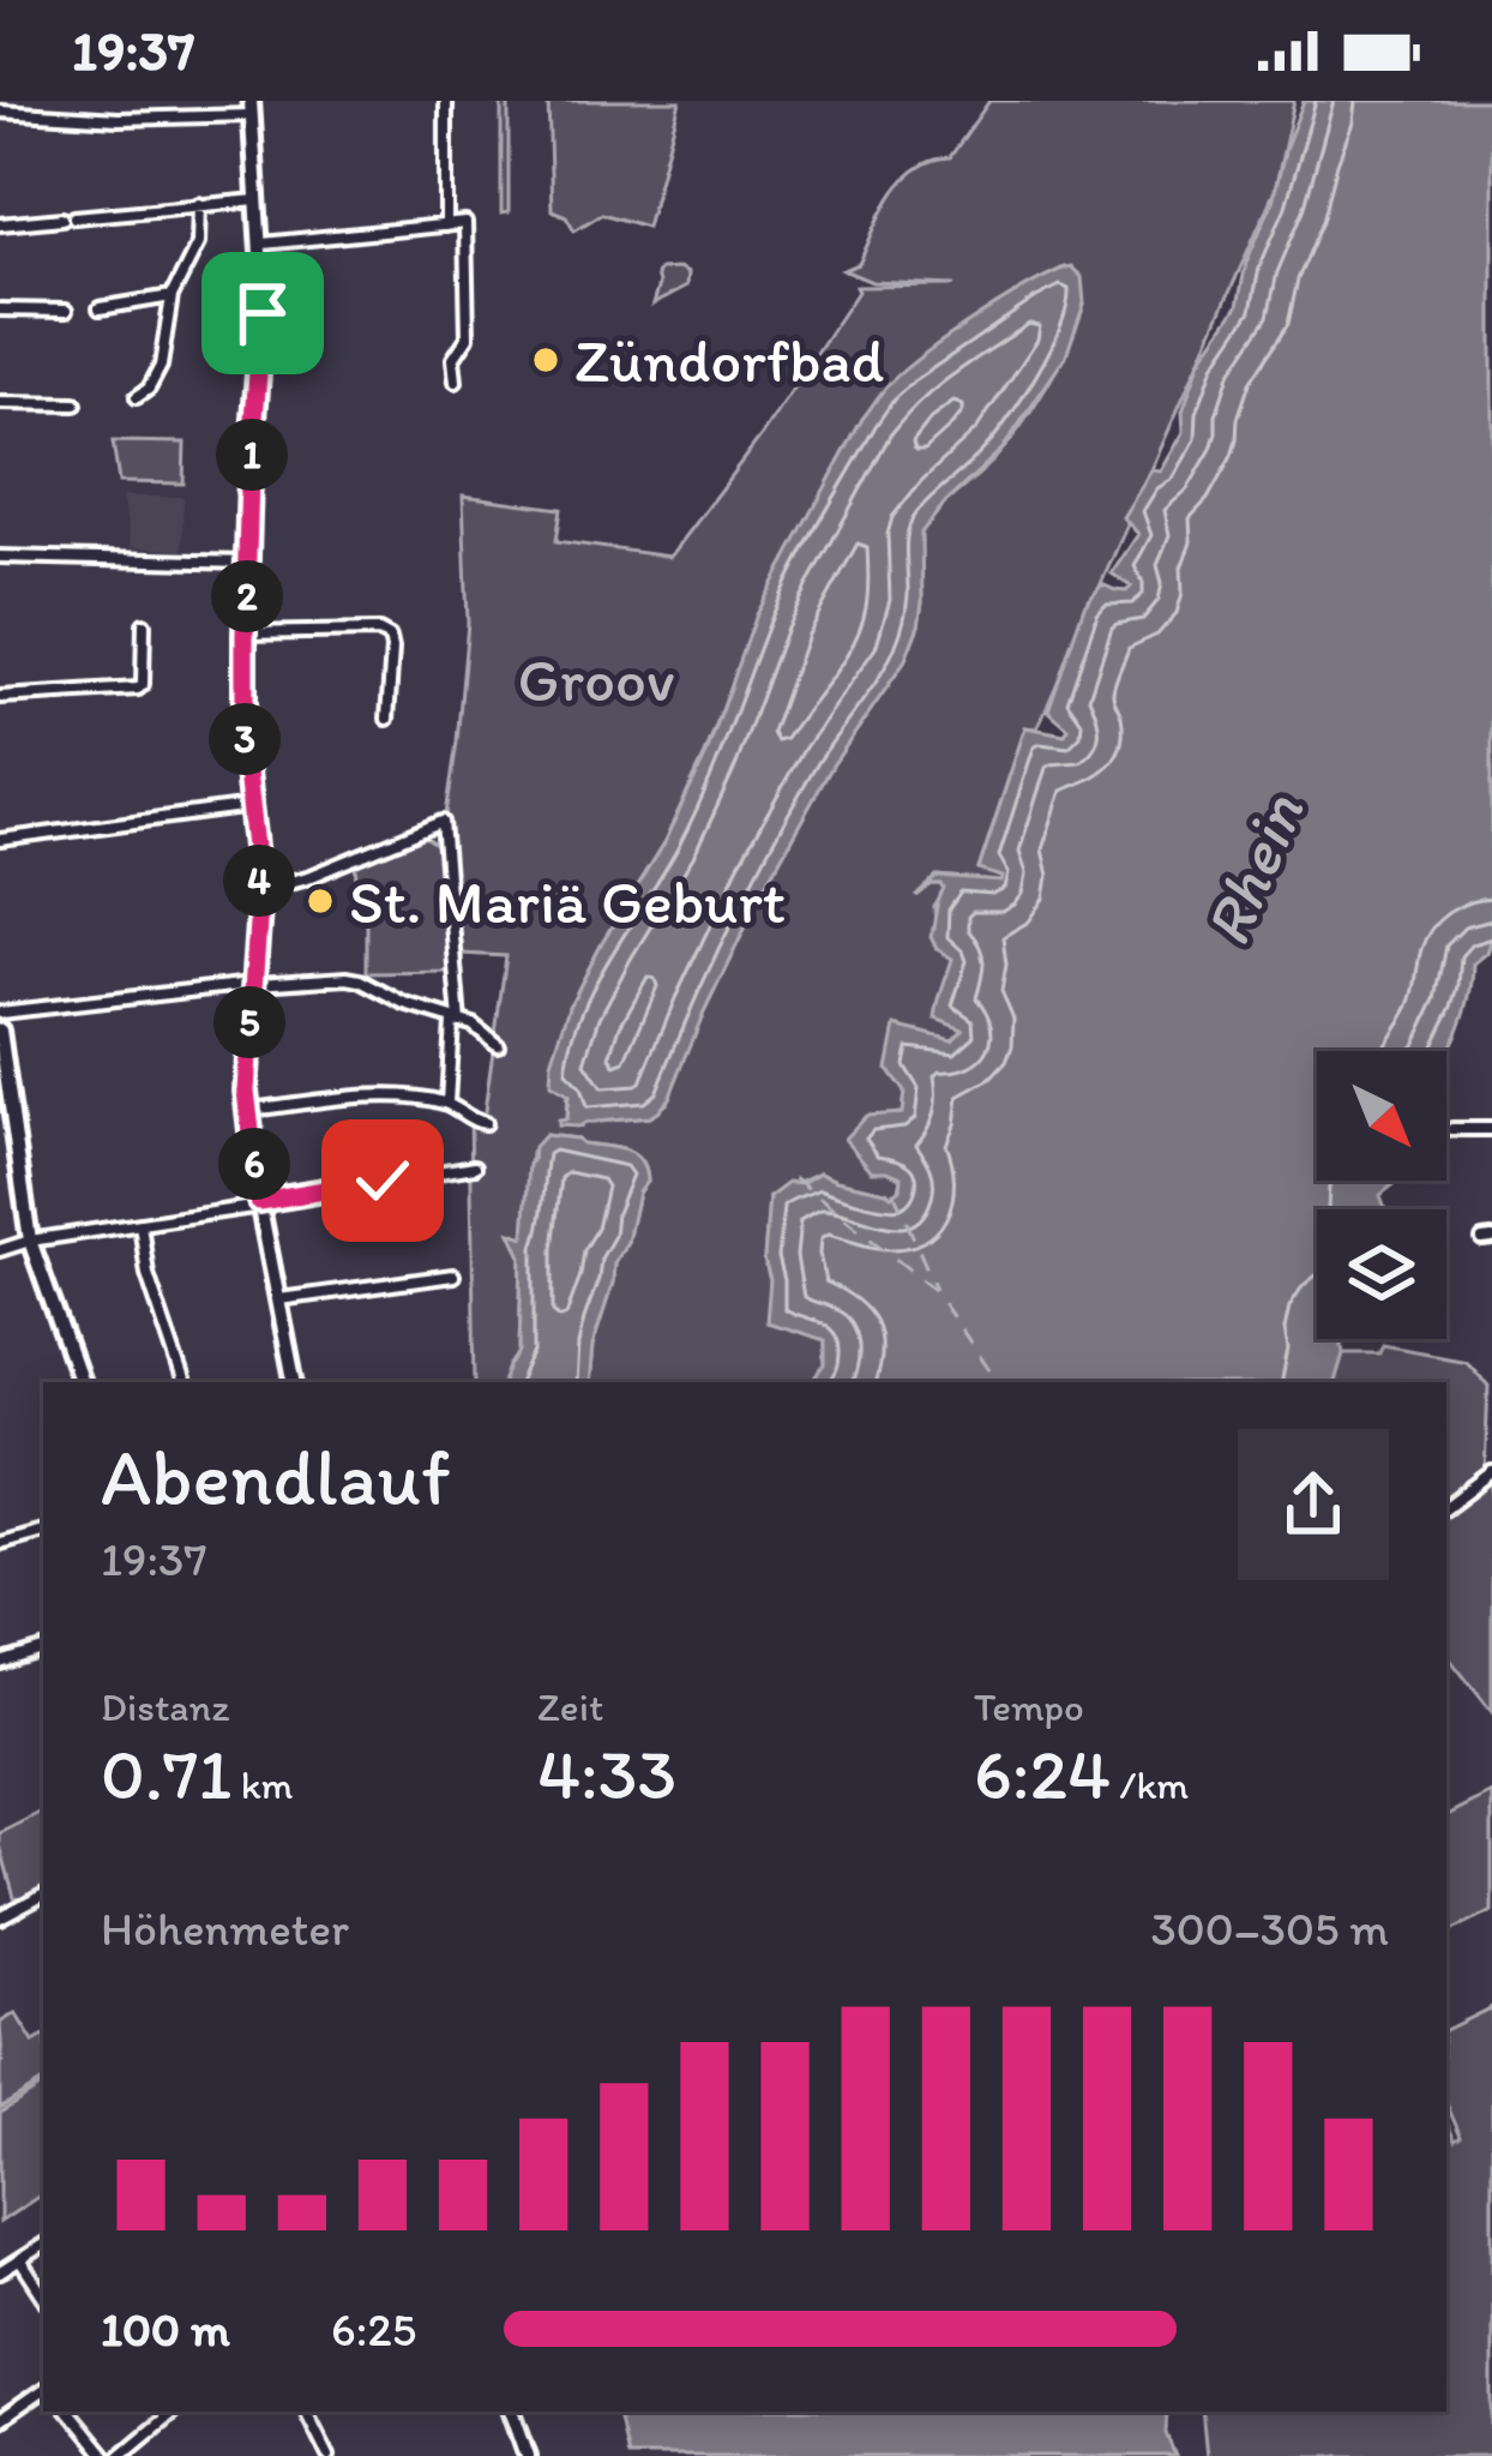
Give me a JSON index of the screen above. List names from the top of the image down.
{
  "water": ["Rhein"],
  "parks": ["Groov"],
  "places": ["Zündorfbad", "St. Mariä Geburt"],
  "north": "bottom right",
  "page": {
    "status": "19:37",
    "pins": [
      "1",
      "2",
      "3",
      "4",
      "5",
      "6"
    ],
    "heading": ["Abendlauf", "19:37"],
    "stats": [
      ["Distanz", "0.71 km"],
      ["Zeit", "4:33"],
      ["Tempo", "6:24 /km"]
    ],
    "chart": ["Höhenmeter", "300–305 m"],
    "list": [
      {
        "name": "100 m",
        "note": "6:25"
      }
    ]
  }
}
